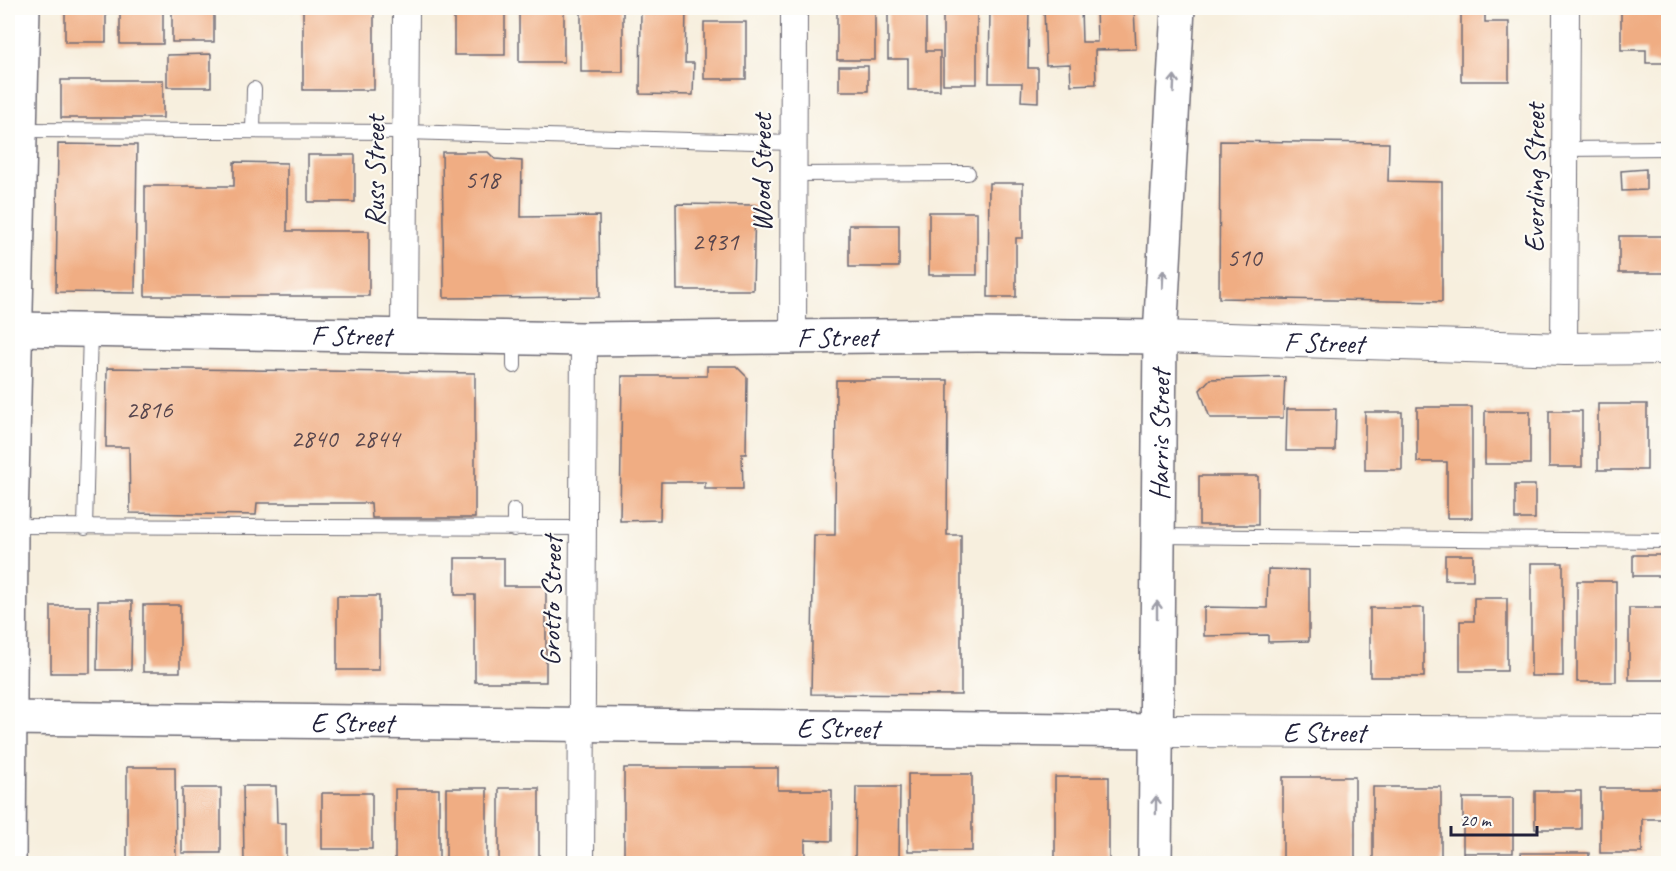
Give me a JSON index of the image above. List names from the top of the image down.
{
  "streets": {
    "main road": ["F Street", "Harris Street", "E Street"],
    "street": [
      "Russ Street",
      "Wood Street",
      "Everding Street",
      "Grotto Street"
    ]
  },
  "crossings": [
    ["Russ Street", "F Street"],
    ["Wood Street", "F Street"],
    ["Everding Street", "F Street"],
    ["F Street", "Harris Street"],
    ["F Street", "Grotto Street"],
    ["Harris Street", "E Street"],
    ["Grotto Street", "E Street"]
  ],
  "one_way": ["Harris Street"],
  "house_numbers": [
    "518",
    "2931",
    "510",
    "2816",
    "2840",
    "2844"
  ],
  "scale_bar": "20 m"
}
